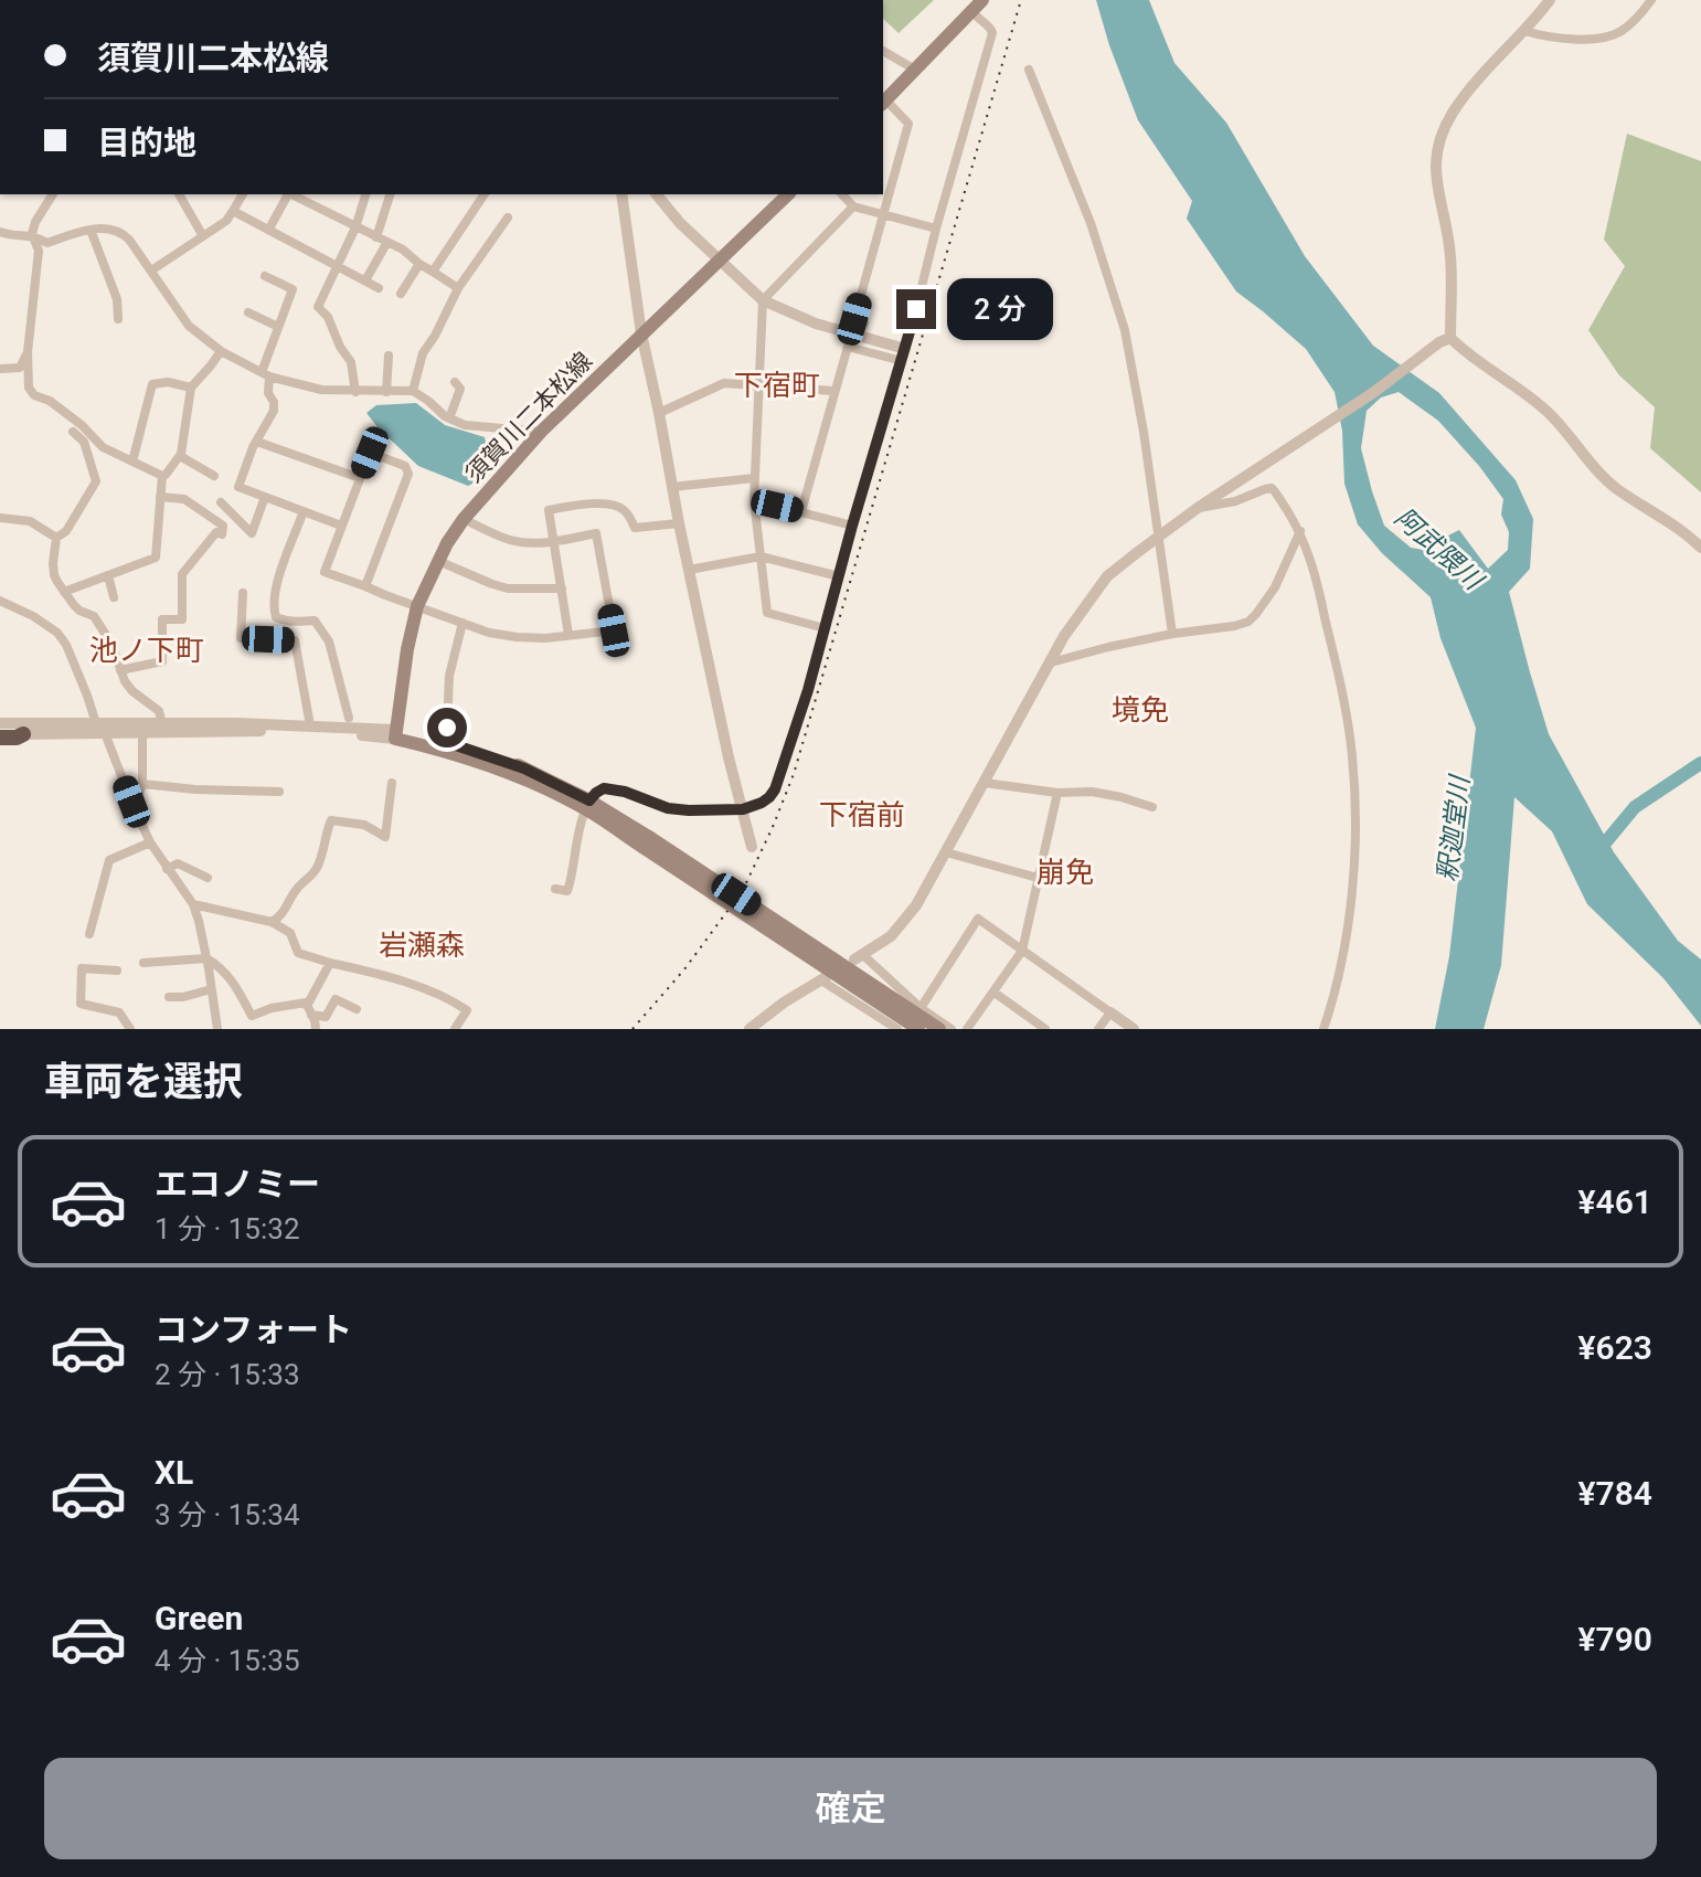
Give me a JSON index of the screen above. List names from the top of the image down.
{
  "streets": {
    "main road": ["須賀川二本松線"]
  },
  "districts": [
    "下宿町",
    "池ノ下町",
    "境免",
    "下宿前",
    "崩免",
    "岩瀬森"
  ],
  "water": ["阿武隈川", "釈迦堂川"],
  "page": {
    "banner": ["須賀川二本松線", "目的地"],
    "bubble": "2 分",
    "heading": "車両を選択",
    "list": [
      {
        "name": "エコノミー",
        "note": "1 分 · 15:32",
        "value": "¥461"
      },
      {
        "name": "コンフォート",
        "note": "2 分 · 15:33",
        "value": "¥623"
      },
      {
        "name": "XL",
        "note": "3 分 · 15:34",
        "value": "¥784"
      },
      {
        "name": "Green",
        "note": "4 分 · 15:35",
        "value": "¥790"
      }
    ],
    "buttons": "確定"
  }
}
